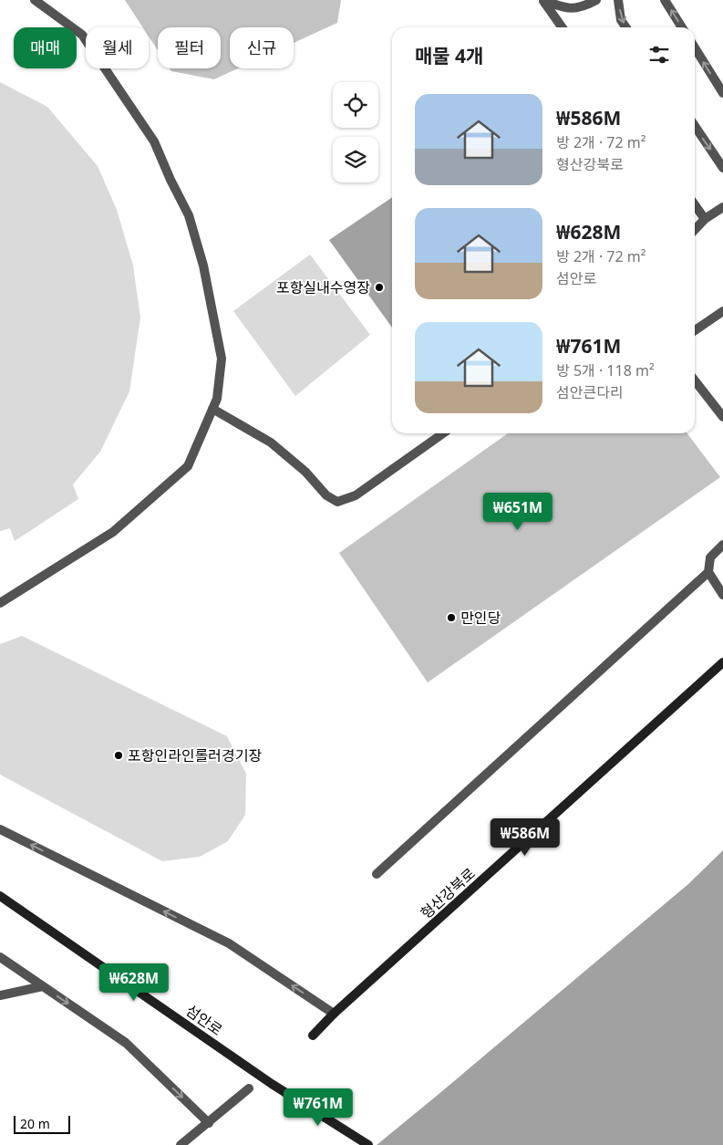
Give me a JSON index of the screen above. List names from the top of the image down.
{
  "streets": {
    "main road": ["형산강북로", "섬안로"]
  },
  "places": ["포항실내수영장", "만인당", "포항인라인롤러경기장"],
  "scale_bar": "20 m",
  "page": {
    "chip": [
      "매매",
      "월세",
      "필터",
      "신규"
    ],
    "heading": "매물 4개",
    "list": [
      {
        "name": "₩586M",
        "note": "방 2개 · 72 m² · 형산강북로"
      },
      {
        "name": "₩628M",
        "note": "방 2개 · 72 m² · 섬안로"
      },
      {
        "name": "₩761M",
        "note": "방 5개 · 118 m² · 섬안큰다리"
      }
    ],
    "price": [
      "₩651M",
      "₩586M",
      "₩628M",
      "₩761M"
    ],
    "scale": "20 m"
  }
}
